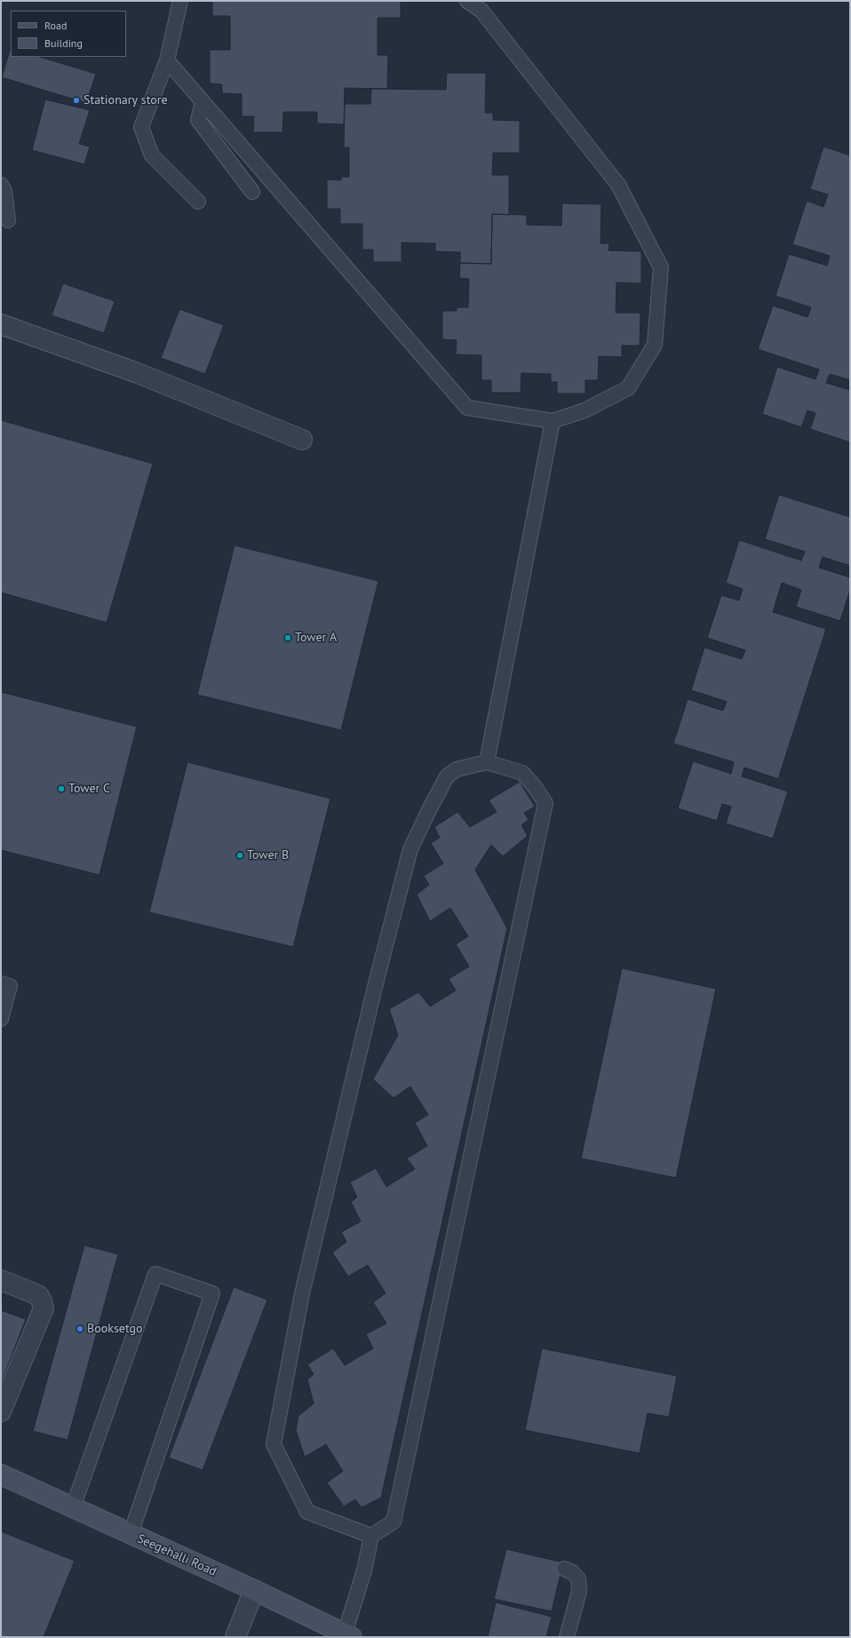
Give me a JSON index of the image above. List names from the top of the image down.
{
  "streets": {
    "main road": ["Seegehalli Road"]
  },
  "places": [
    "Stationary store",
    "Tower A",
    "Tower C",
    "Tower B",
    "Booksetgo"
  ],
  "legend": ["Road", "Building"]
}
